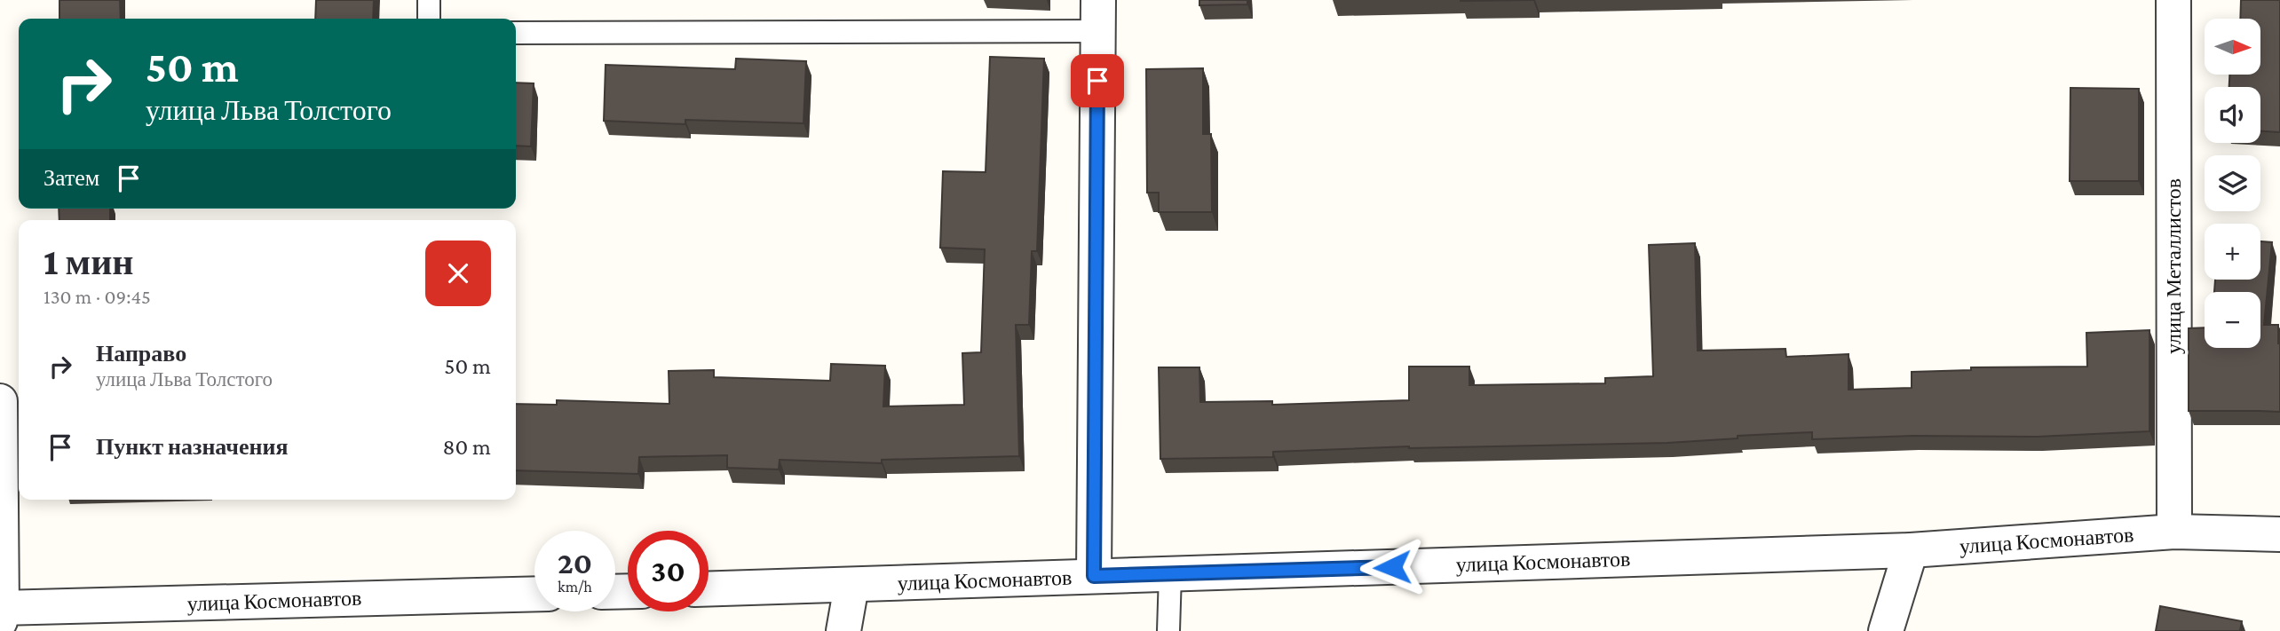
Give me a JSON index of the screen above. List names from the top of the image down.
{
  "streets": {
    "street": ["улица Металлистов", "улица Космонавтов"]
  },
  "crossings": [
    ["улица Металлистов", "улица Космонавтов"]
  ],
  "north": "right",
  "page": {
    "map_buttons": ["+", "−"],
    "turn": ["50 m", "улица Льва Толстого"],
    "then": "Затем",
    "heading": ["1 мин", "130 m · 09:45"],
    "list": [
      {
        "name": "Направо",
        "note": "улица Льва Толстого",
        "value": "50 m"
      },
      {
        "name": "Пункт назначения",
        "value": "80 m"
      }
    ],
    "speed": "20 km/h",
    "limit": "30"
  }
}
